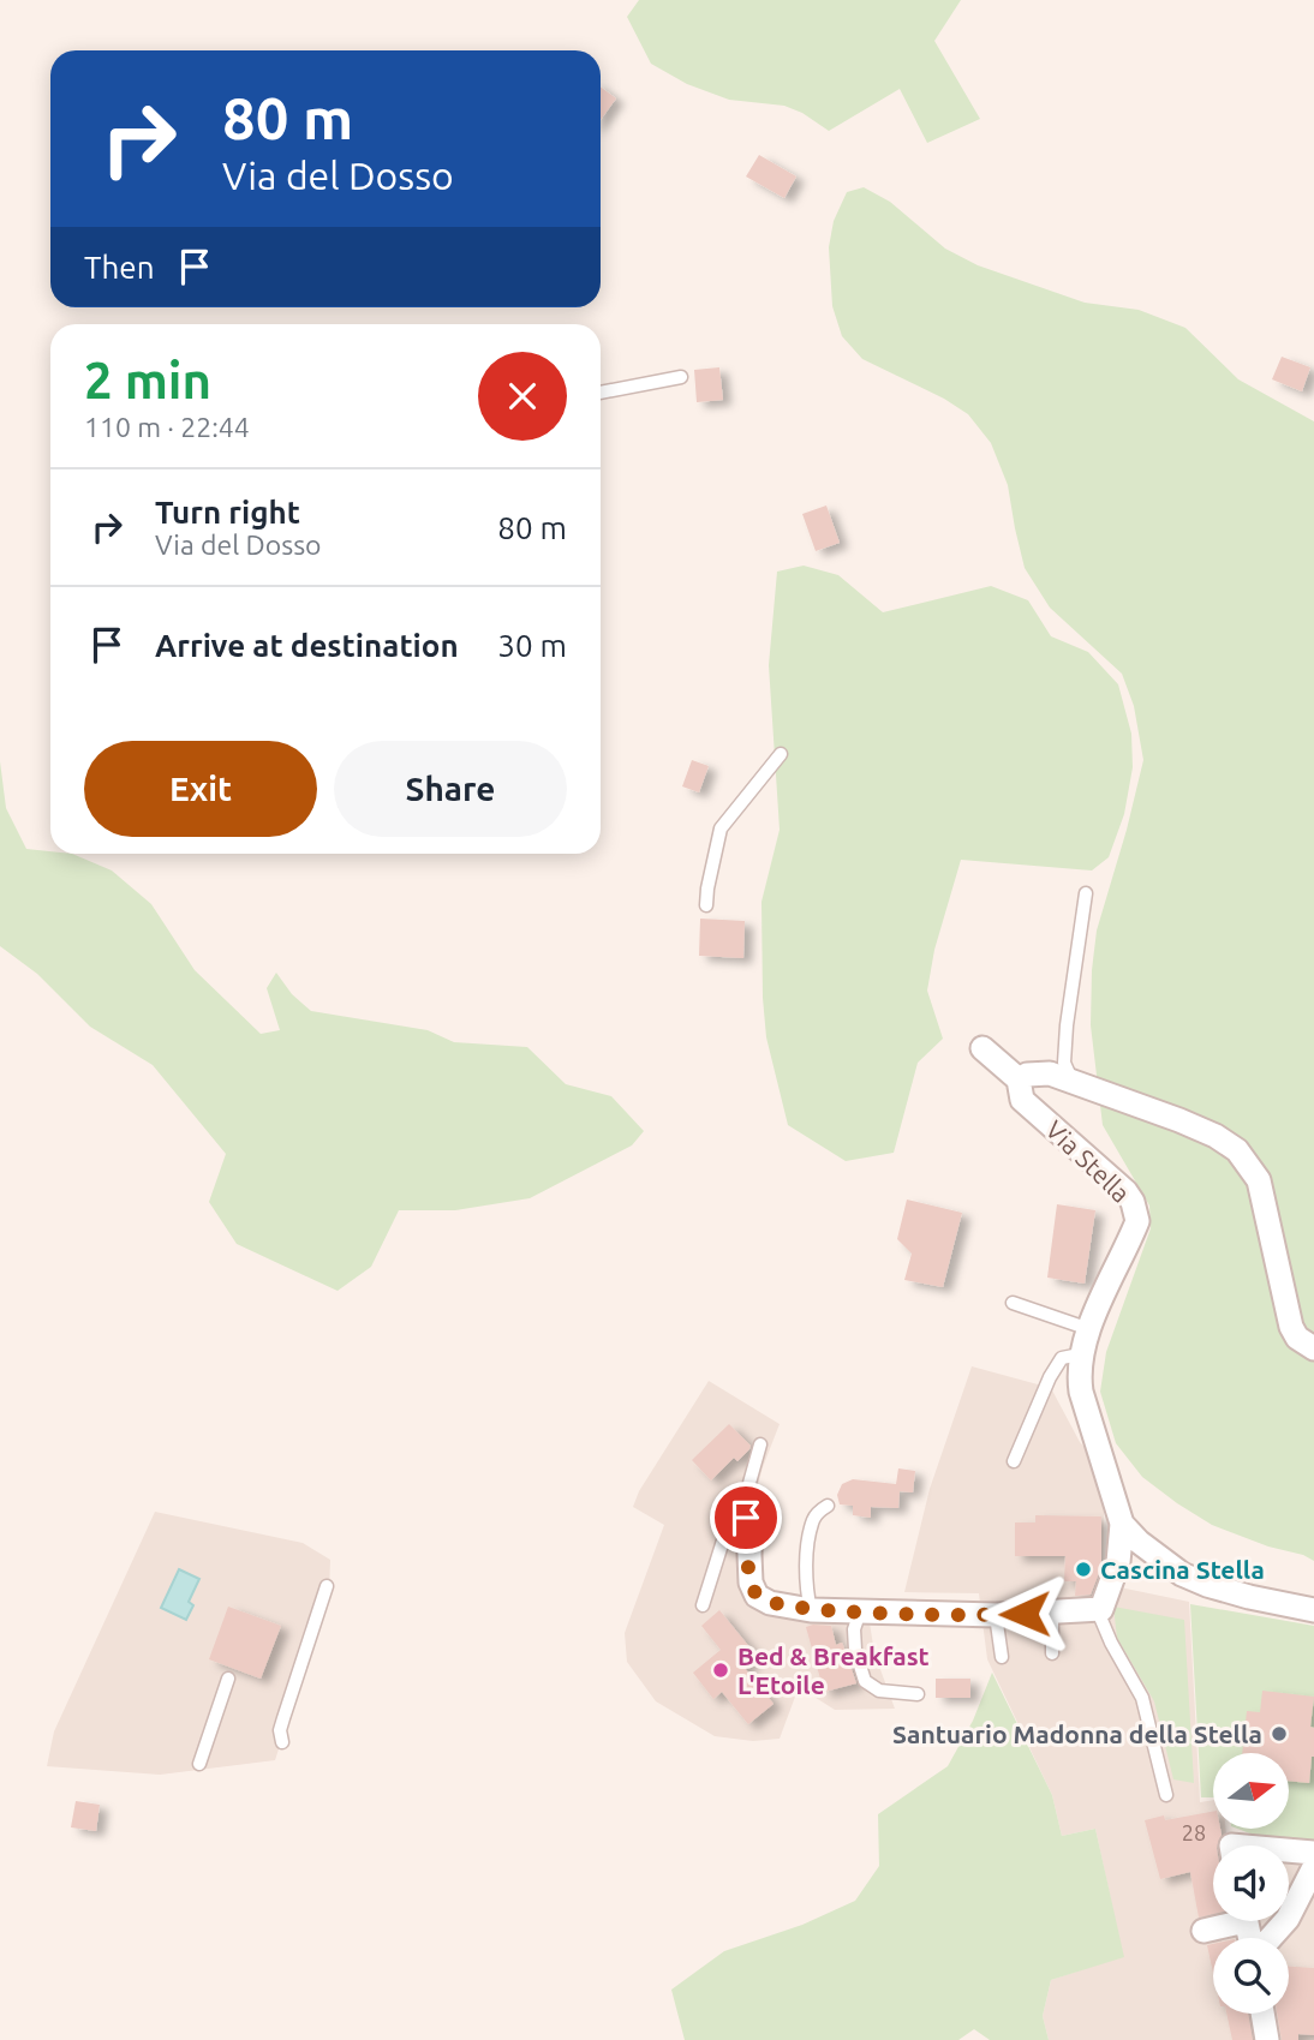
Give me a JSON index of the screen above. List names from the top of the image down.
{
  "streets": {
    "street": ["Via Stella"]
  },
  "places": ["Cascina Stella", "Bed & Breakfast L'Etoile", "Santuario Madonna della Stella"],
  "house_numbers": ["28"],
  "north": "right",
  "page": {
    "turn": ["80 m", "Via del Dosso"],
    "then": "Then",
    "heading": ["2 min", "110 m · 22:44"],
    "list": [
      {
        "name": "Turn right",
        "note": "Via del Dosso",
        "value": "80 m"
      },
      {
        "name": "Arrive at destination",
        "value": "30 m"
      }
    ],
    "buttons": ["Exit", "Share"]
  }
}
